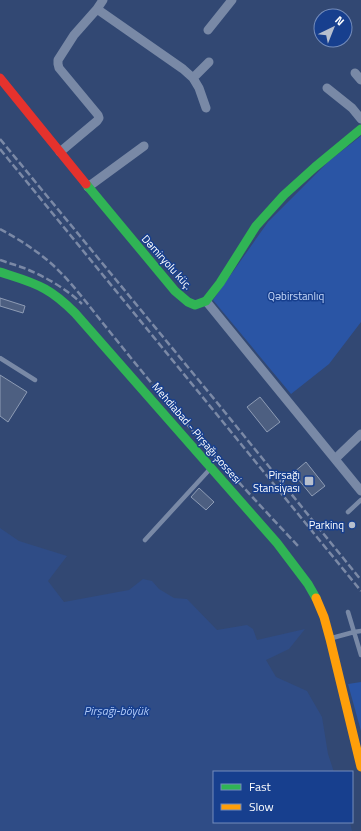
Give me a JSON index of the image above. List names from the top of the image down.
{
  "streets": {
    "main road": ["Dəmiryolu küç.", "Mehdiabad - Pirşağı şossesi"]
  },
  "water": ["Pirşağı-böyük"],
  "parks": ["Qəbirstanlıq"],
  "places": {
    "transit": ["Pirşağı Stansiyası"],
    "other": ["Parkinq"]
  },
  "legend": ["Fast", "Slow"],
  "north": "top right"
}
